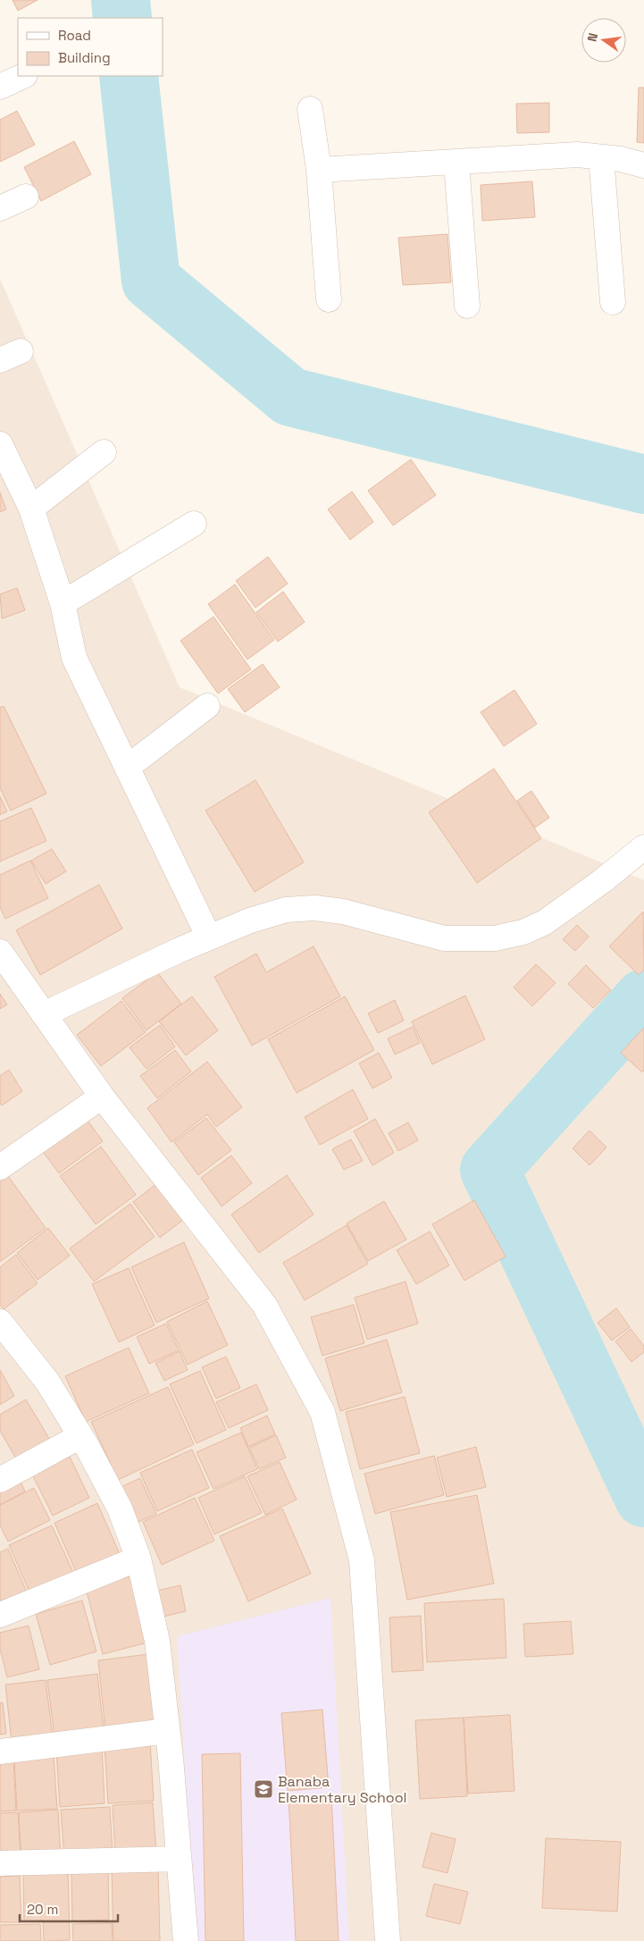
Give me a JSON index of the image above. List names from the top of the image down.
{
  "places": {
    "school or university": ["Banaba Elementary School"]
  },
  "legend": ["Road", "Building"],
  "scale_bar": "20 m",
  "north": "left"
}
